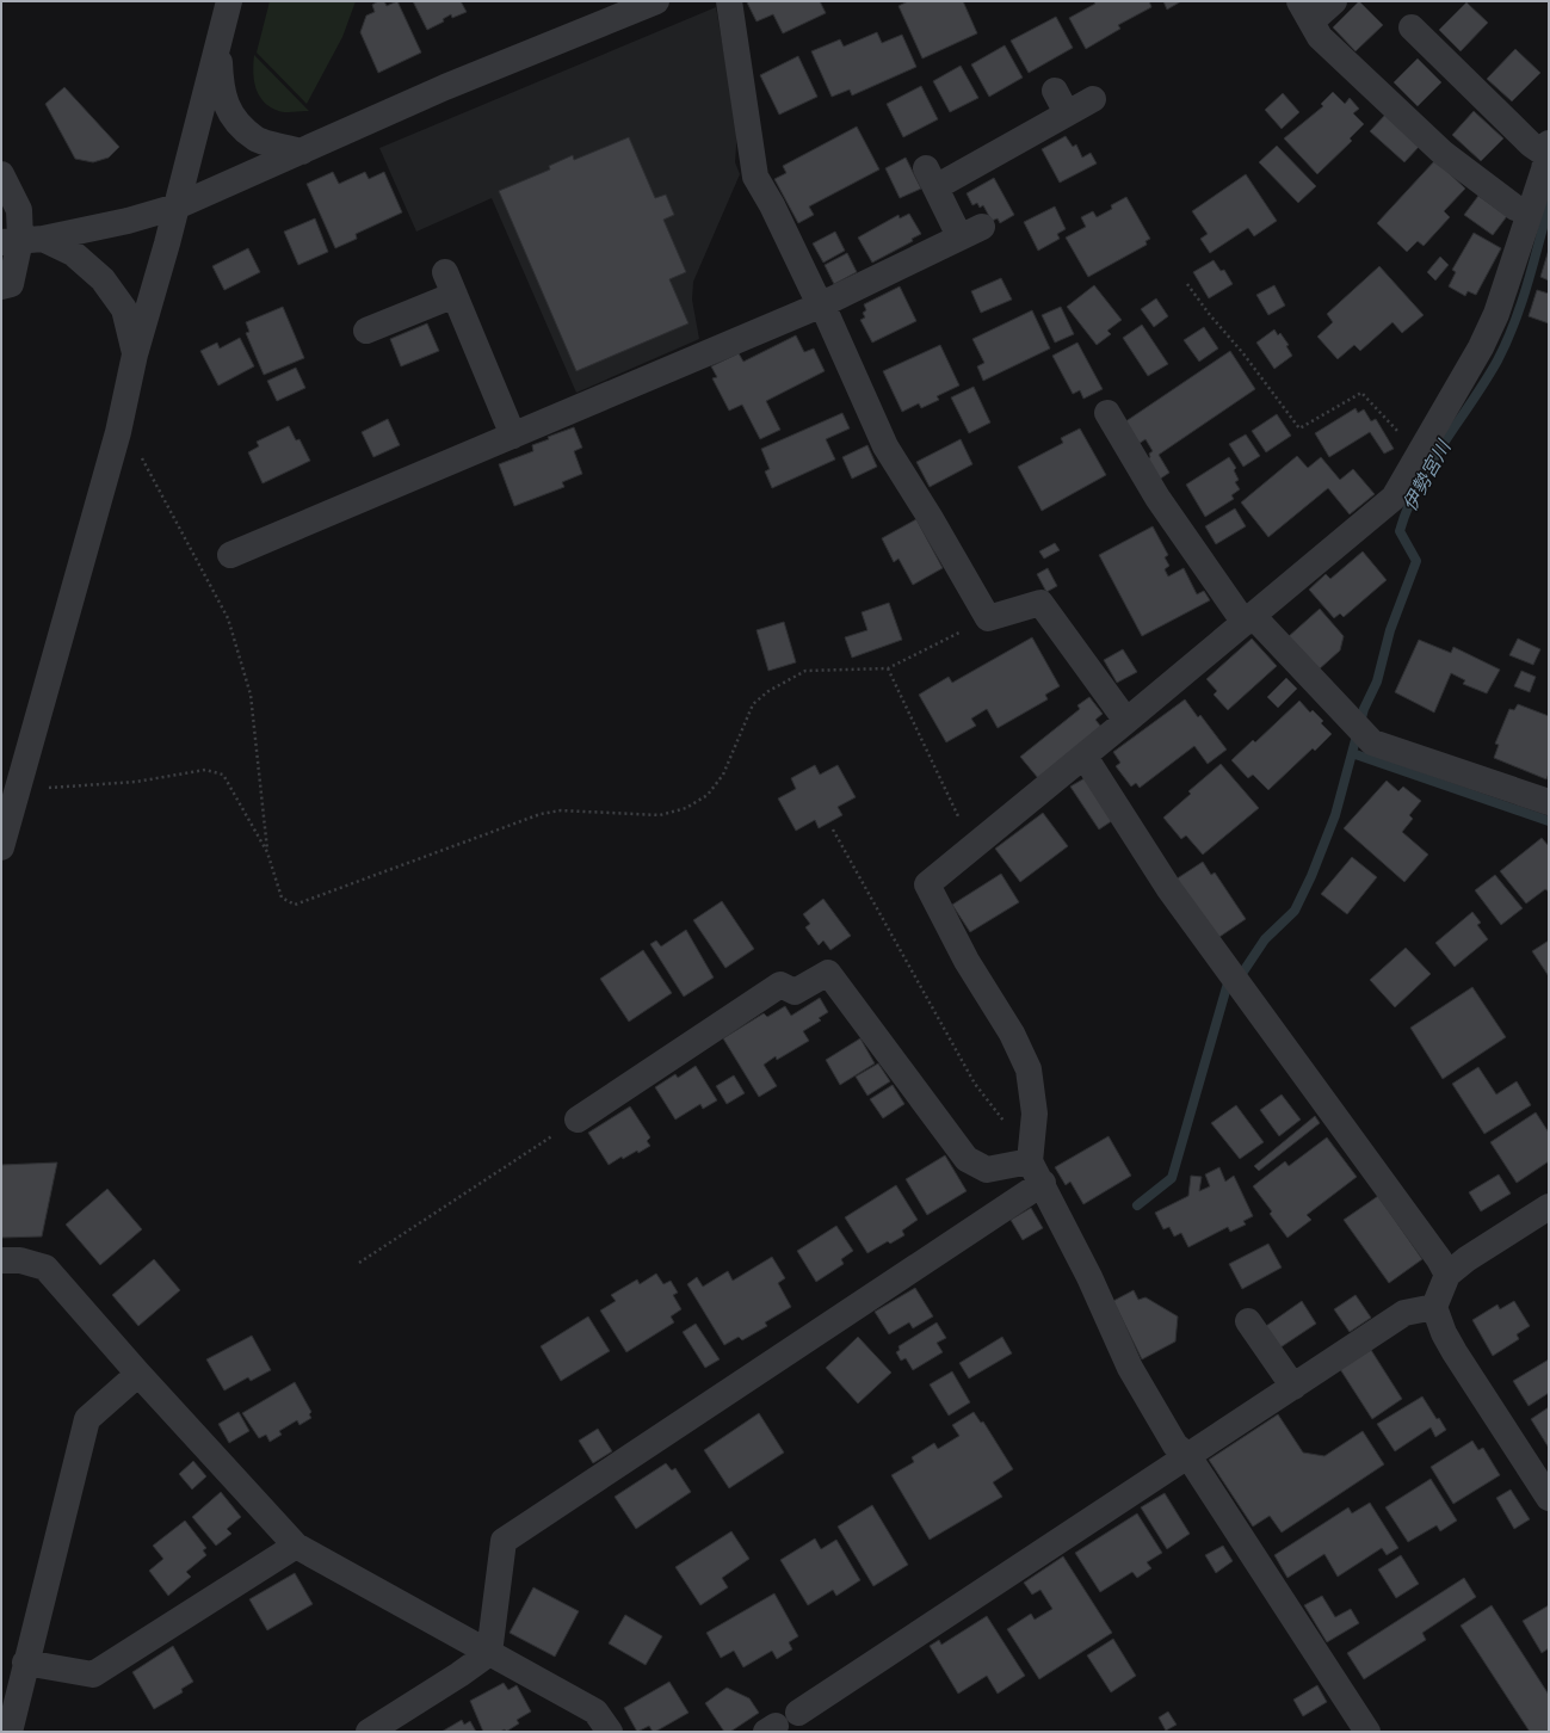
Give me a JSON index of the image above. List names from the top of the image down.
{
  "water": ["伊勢宮川"]
}
